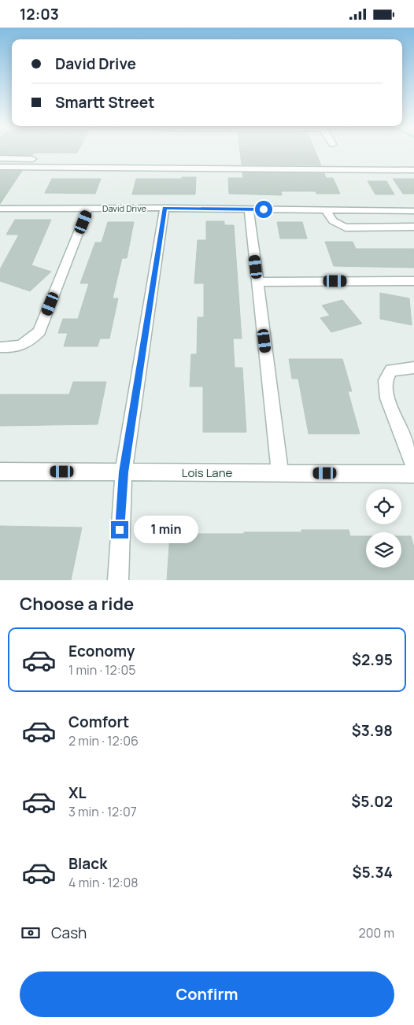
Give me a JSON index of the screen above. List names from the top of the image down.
{
  "streets": {
    "street": ["David Drive", "Lois Lane"]
  },
  "page": {
    "status": "12:03",
    "banner": ["David Drive", "Smartt Street"],
    "bubble": "1 min",
    "heading": "Choose a ride",
    "list": [
      {
        "name": "Economy",
        "note": "1 min · 12:05",
        "value": "$2.95"
      },
      {
        "name": "Comfort",
        "note": "2 min · 12:06",
        "value": "$3.98"
      },
      {
        "name": "XL",
        "note": "3 min · 12:07",
        "value": "$5.02"
      },
      {
        "name": "Black",
        "note": "4 min · 12:08",
        "value": "$5.34"
      }
    ],
    "pay": ["Cash", "200 m"],
    "buttons": "Confirm"
  }
}
